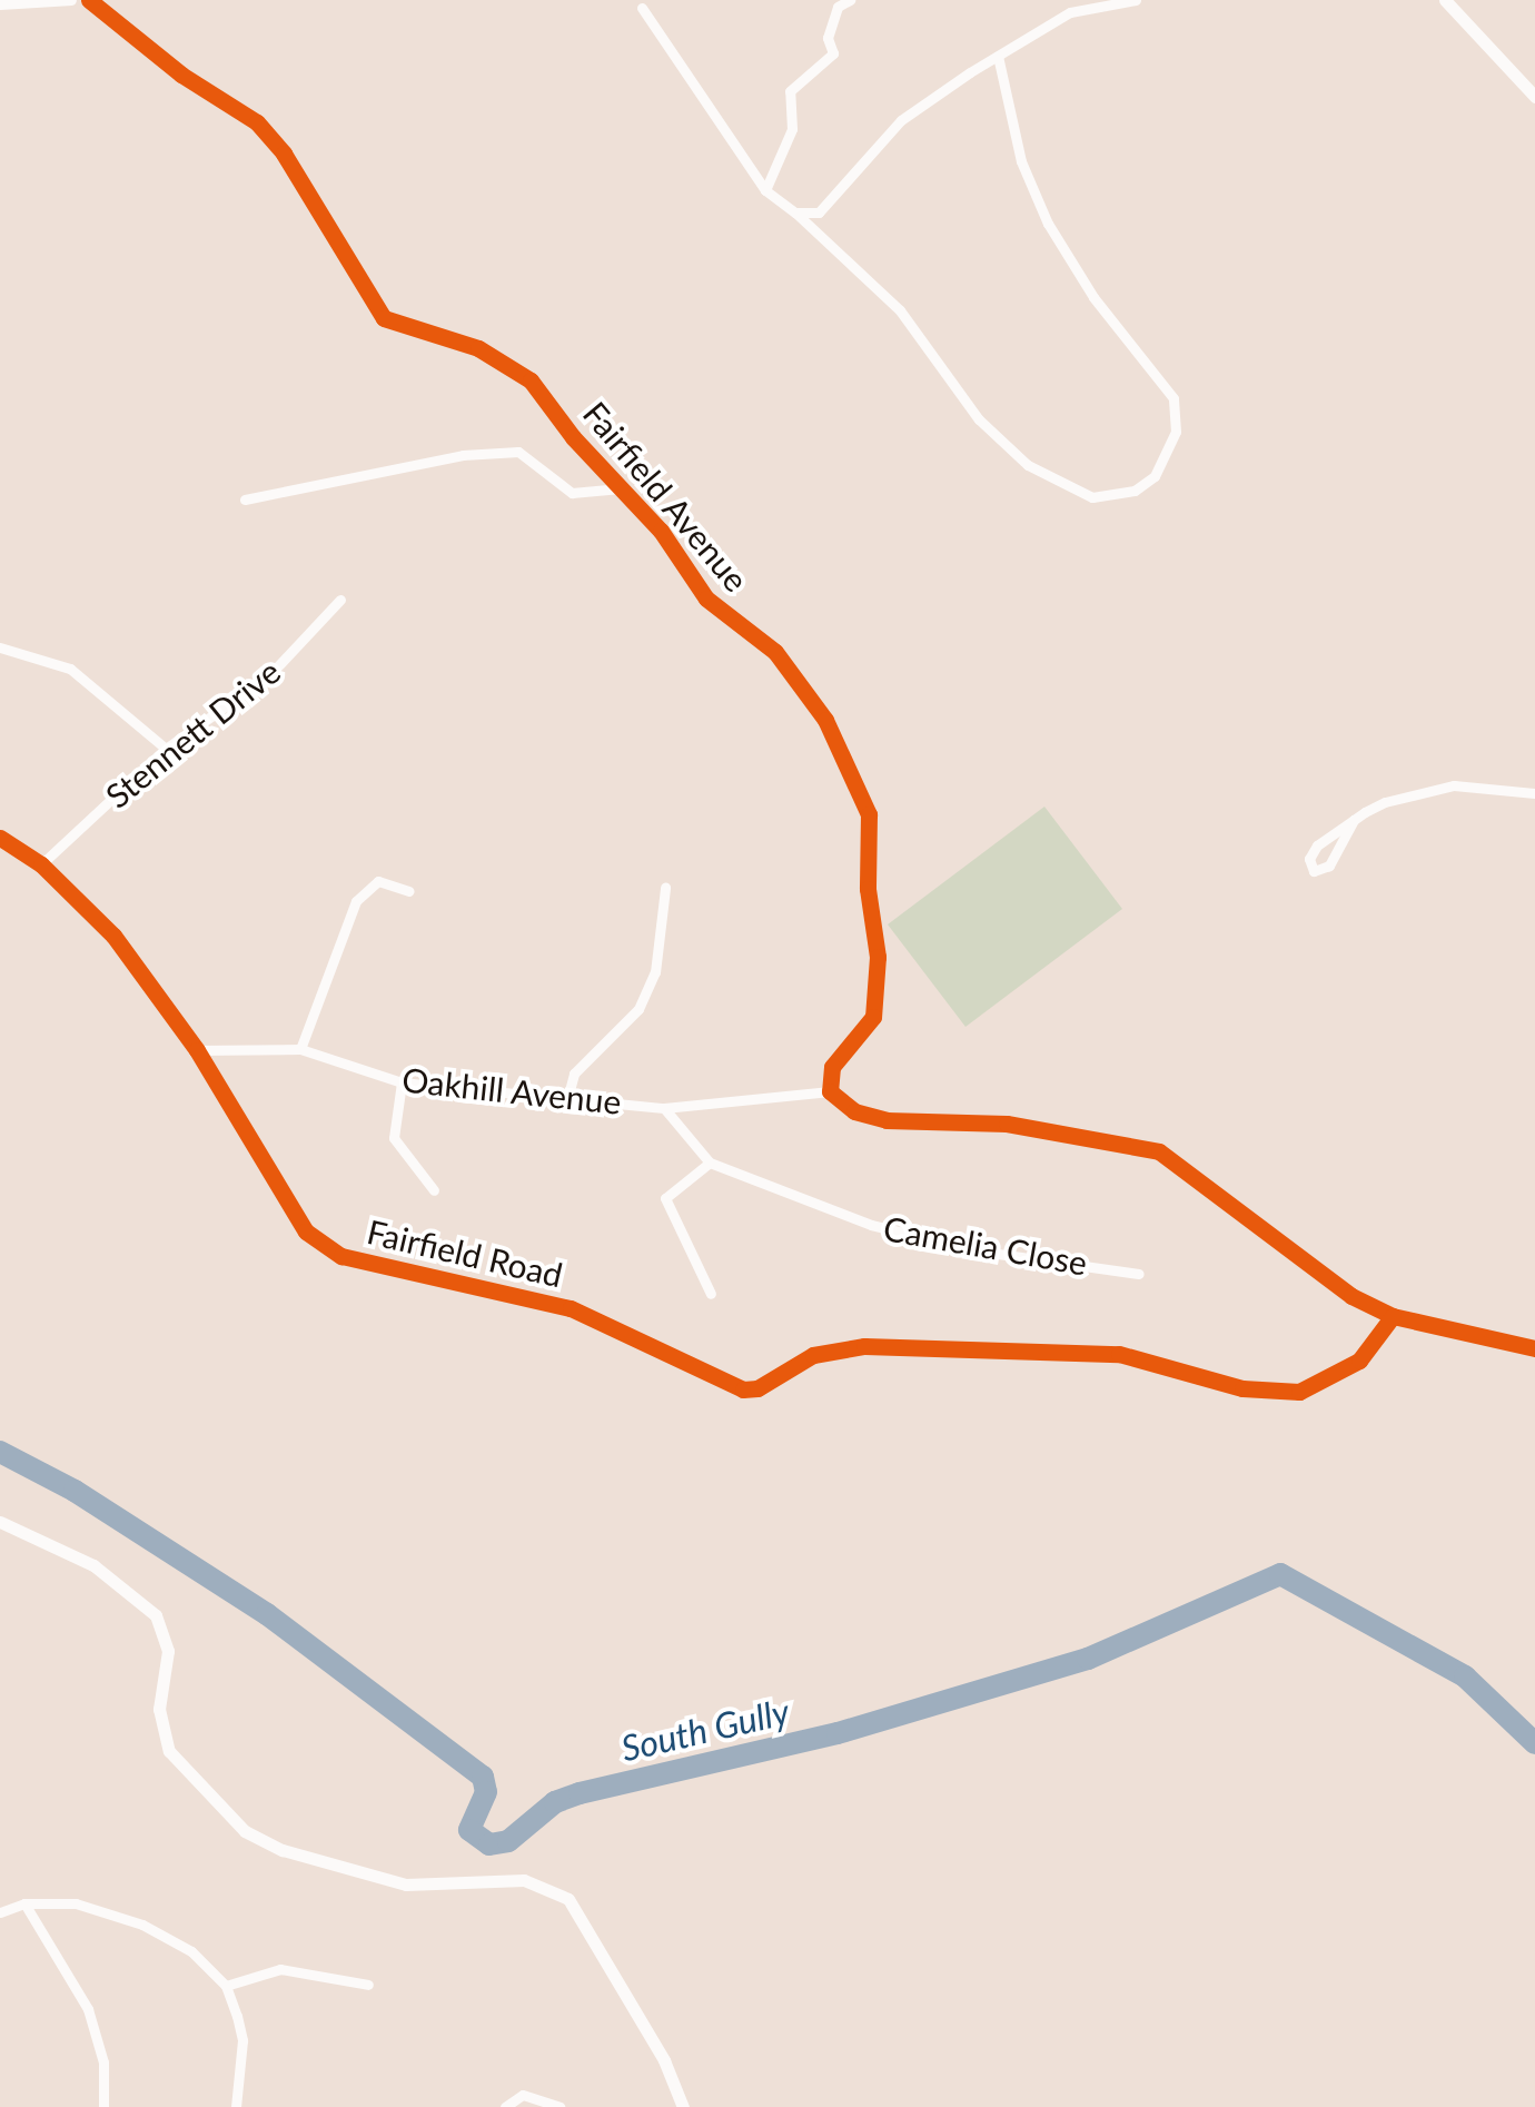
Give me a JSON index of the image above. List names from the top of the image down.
{
  "streets": {
    "street": [
      "Fairfield Avenue",
      "Stennett Drive",
      "Oakhill Avenue",
      "Camelia Close",
      "Fairfield Road"
    ]
  },
  "crossings": [
    ["Fairfield Avenue", "Oakhill Avenue"],
    ["Stennett Drive", "Fairfield Road"],
    ["Oakhill Avenue", "Camelia Close"],
    ["Oakhill Avenue", "Fairfield Road"]
  ],
  "water": ["South Gully"]
}
